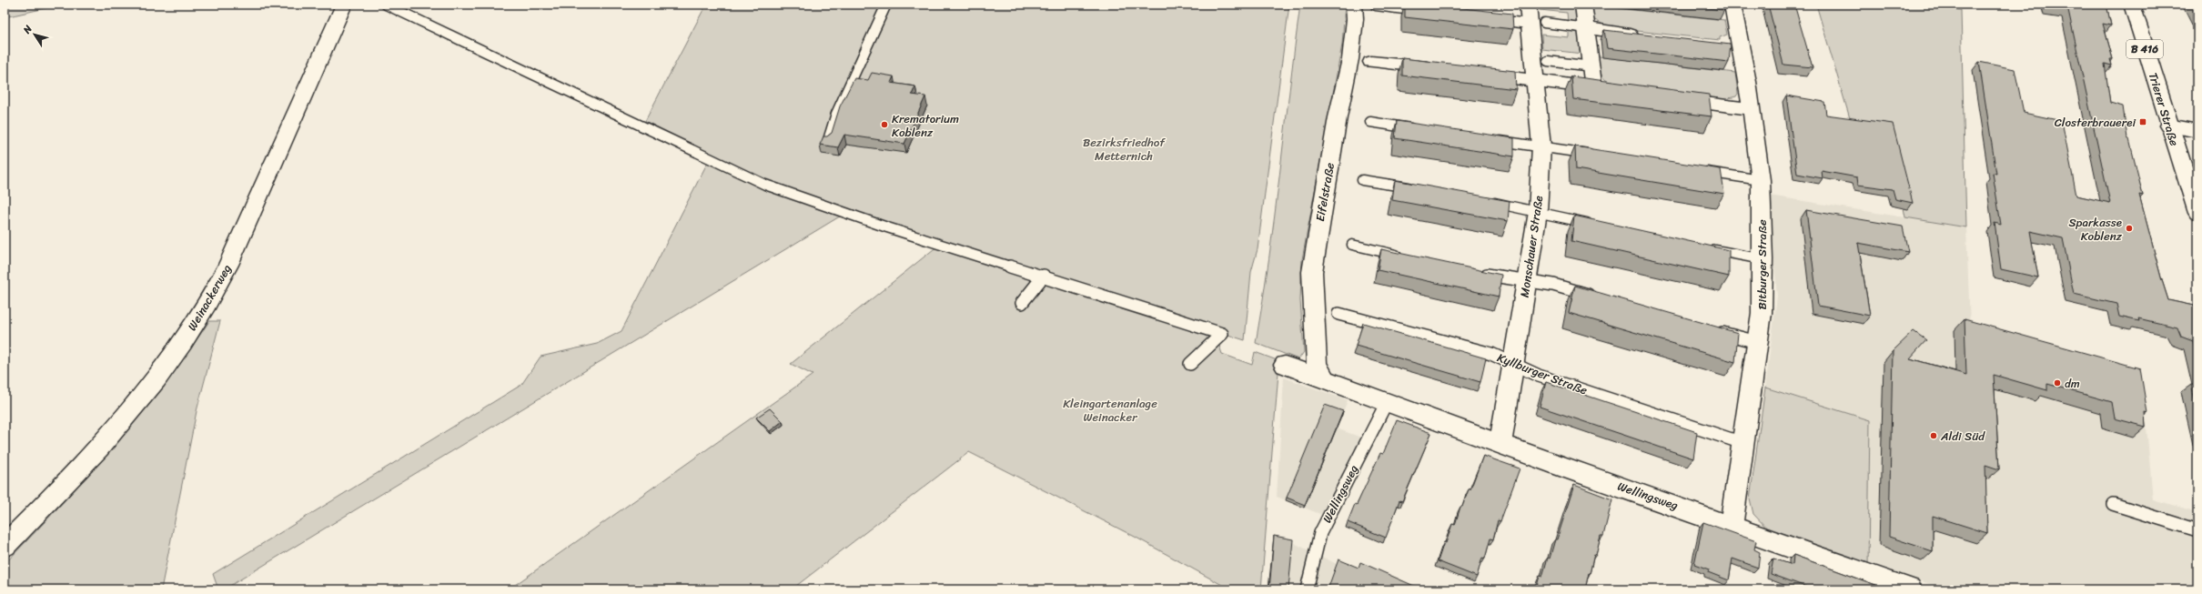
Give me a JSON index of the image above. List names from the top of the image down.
{
  "streets": {
    "street": [
      "B 416",
      "Trierer Straße",
      "Eifelstraße",
      "Monschauer Straße",
      "Bitburger Straße",
      "Weinackerweg",
      "Wellingsweg"
    ],
    "lane": ["Kyllburger Straße"]
  },
  "crossings": [
    ["Eifelstraße", "Wellingsweg"],
    ["Monschauer Straße", "Kyllburger Straße"],
    ["Monschauer Straße", "Wellingsweg"],
    ["Bitburger Straße", "Kyllburger Straße"],
    ["Bitburger Straße", "Wellingsweg"]
  ],
  "parks": ["Bezirksfriedhof Metternich", "Kleingartenanlage Weinacker"],
  "places": {
    "transit": ["Closterbrauerei"],
    "other": [
      "Krematorium Koblenz",
      "Sparkasse Koblenz",
      "dm",
      "Aldi Süd"
    ]
  },
  "north": "top left"
}
